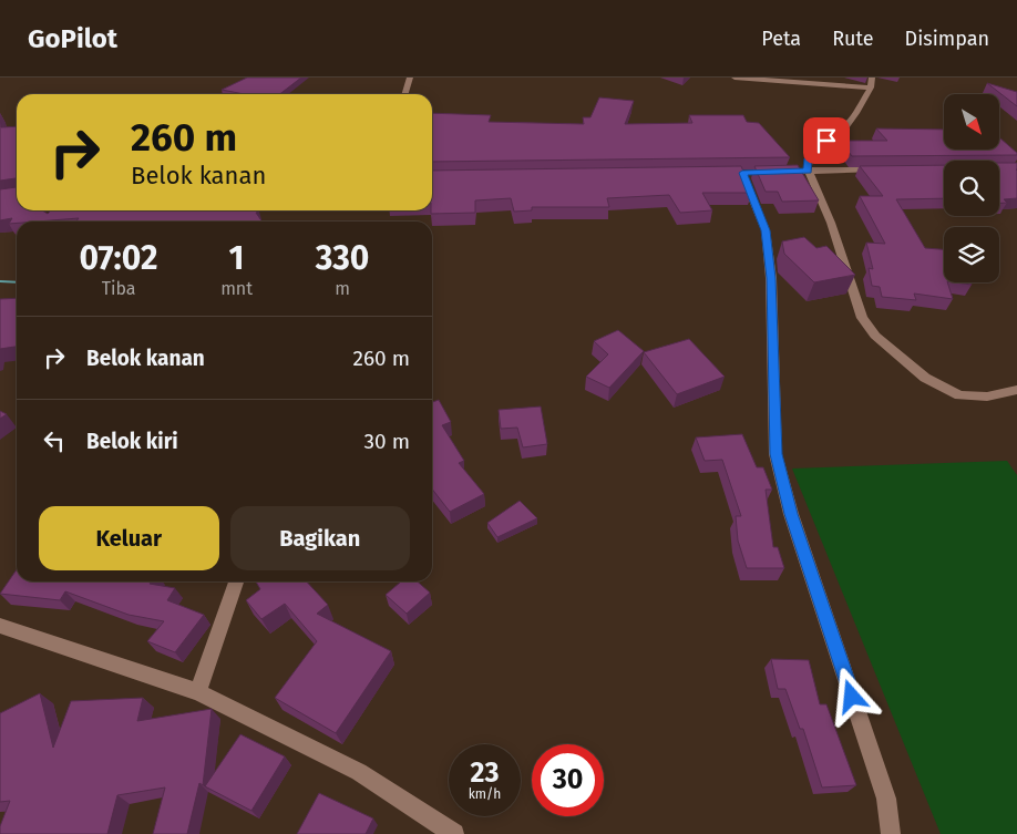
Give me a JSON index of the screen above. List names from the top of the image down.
{
  "north": "bottom right",
  "page": {
    "header": "GoPilot",
    "nav": ["Peta", "Rute", "Disimpan"],
    "turn": ["260 m", "Belok kanan"],
    "eta": [
      "07:02",
      "Tiba",
      "1",
      "mnt",
      "330",
      "m"
    ],
    "list": [
      {
        "name": "Belok kanan",
        "value": "260 m"
      },
      {
        "name": "Belok kiri",
        "value": "30 m"
      }
    ],
    "buttons": ["Keluar", "Bagikan"],
    "speed": "23 km/h",
    "limit": "30"
  }
}
